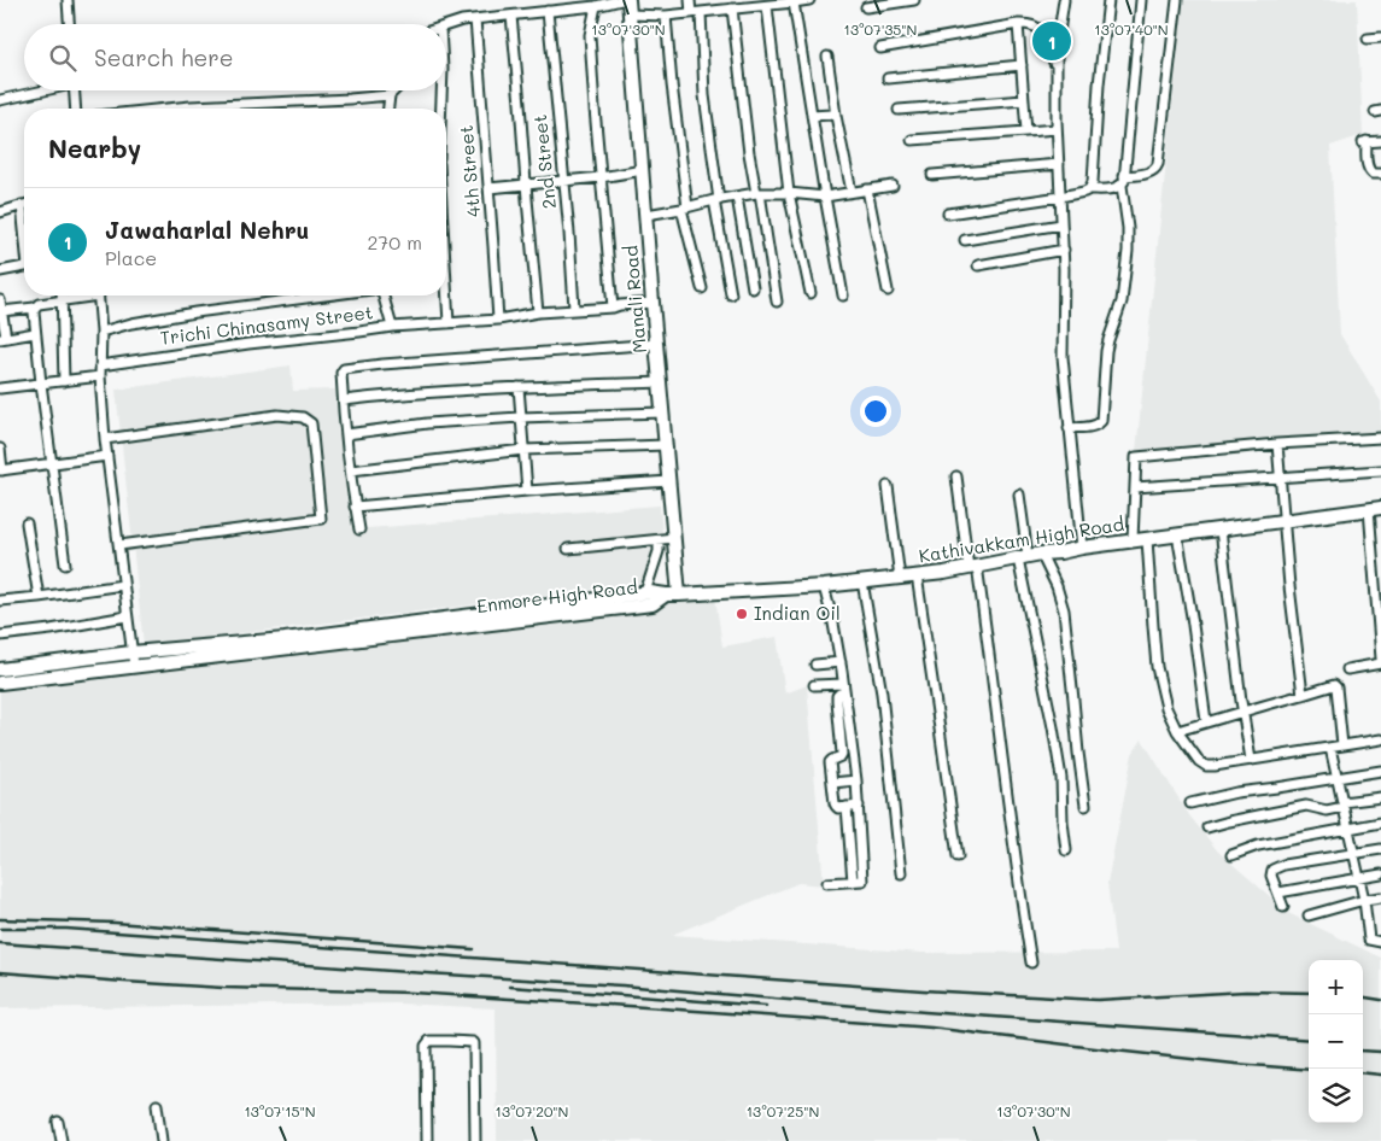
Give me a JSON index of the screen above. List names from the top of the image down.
{
  "streets": {
    "main road": ["Manali Road", "Kathivakkam High Road", "Enmore High Road"],
    "street": ["2nd Street", "4th Street", "Trichi Chinasamy Street"]
  },
  "crossings": [
    ["2nd Street", "Trichi Chinasamy Street"],
    ["4th Street", "Trichi Chinasamy Street"],
    ["Manali Road", "Trichi Chinasamy Street"],
    ["Manali Road", "Kathivakkam High Road"],
    ["Kathivakkam High Road", "Enmore High Road"]
  ],
  "places": ["Indian Oil"],
  "page": {
    "pins": "1",
    "search": "Search here",
    "heading": "Nearby",
    "list": [
      {
        "mark": "1",
        "name": "Jawaharlal Nehru",
        "note": "Place",
        "value": "270 m"
      }
    ],
    "map_buttons": ["+", "−"]
  },
  "coordinates": [
    "13°07'30\"N",
    "13°07'35\"N",
    "13°07'40\"N",
    "13°07'15\"N",
    "13°07'20\"N",
    "13°07'25\"N"
  ]
}
